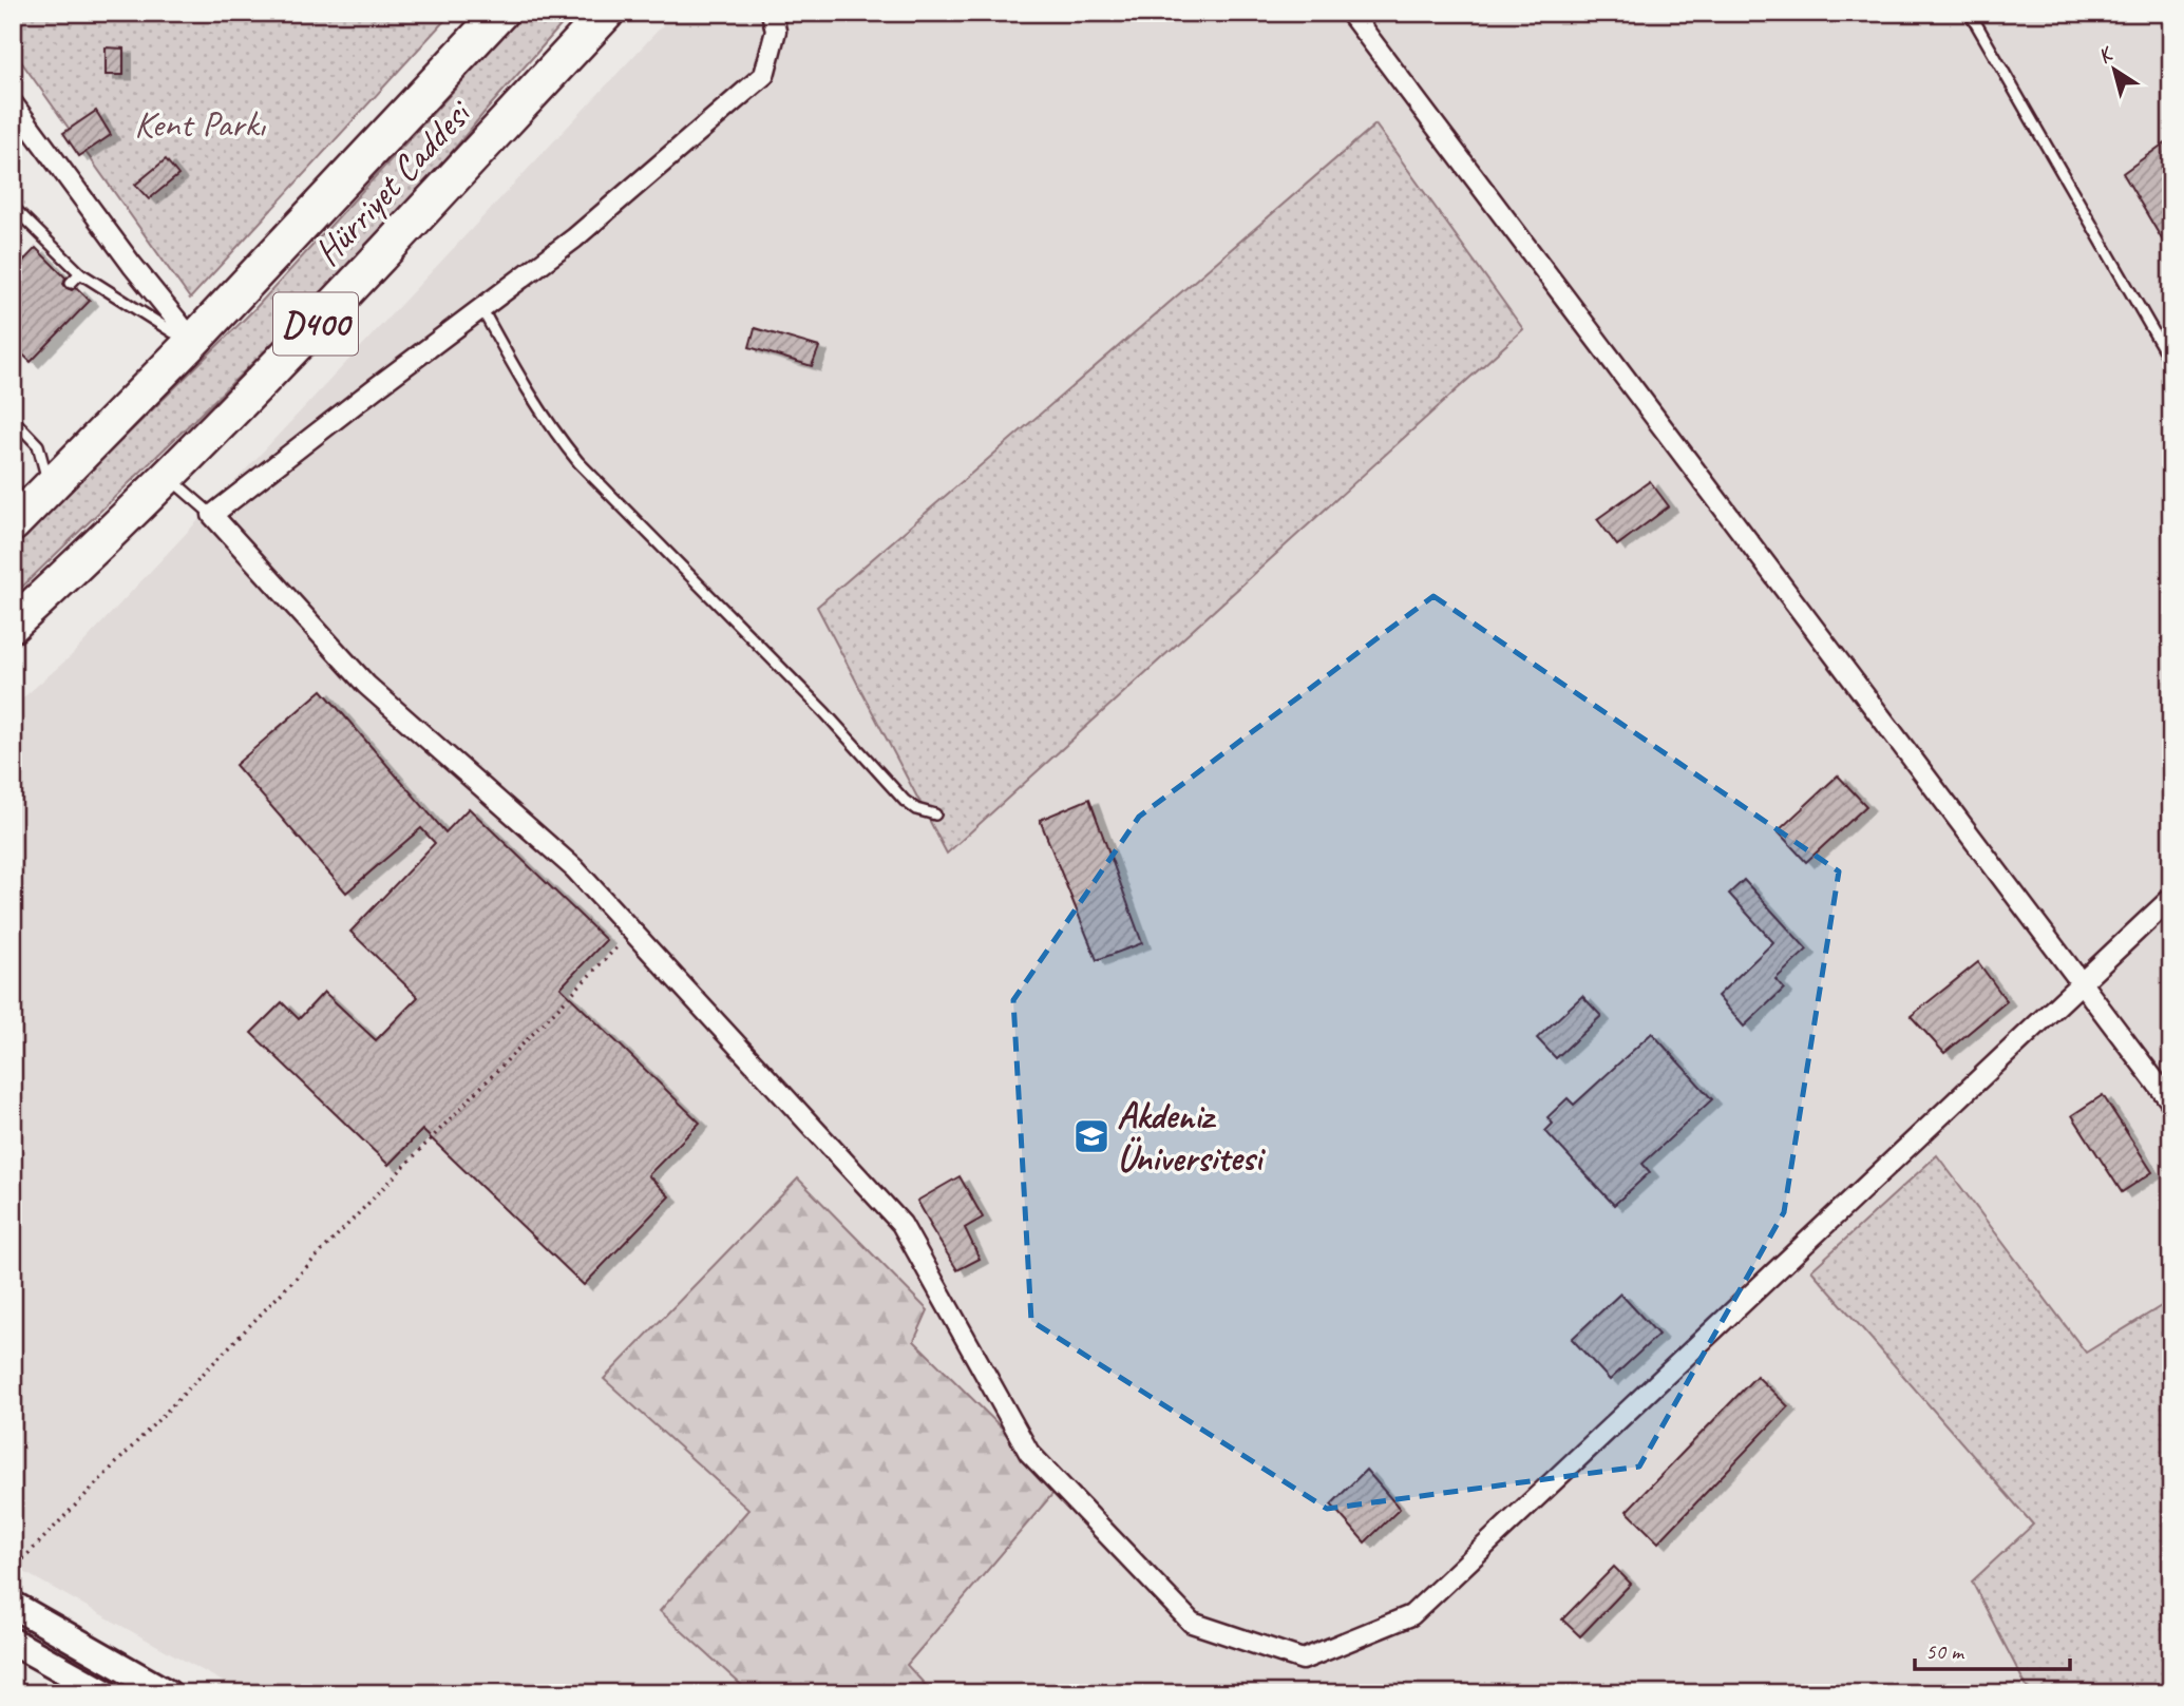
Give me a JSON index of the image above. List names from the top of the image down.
{
  "streets": {
    "highway": ["Hürriyet Caddesi", "D400"]
  },
  "parks": ["Kent Parkı"],
  "places": {
    "school or university": ["Akdeniz Üniversitesi"]
  },
  "scale_bar": "50 m",
  "north": "top left"
}
